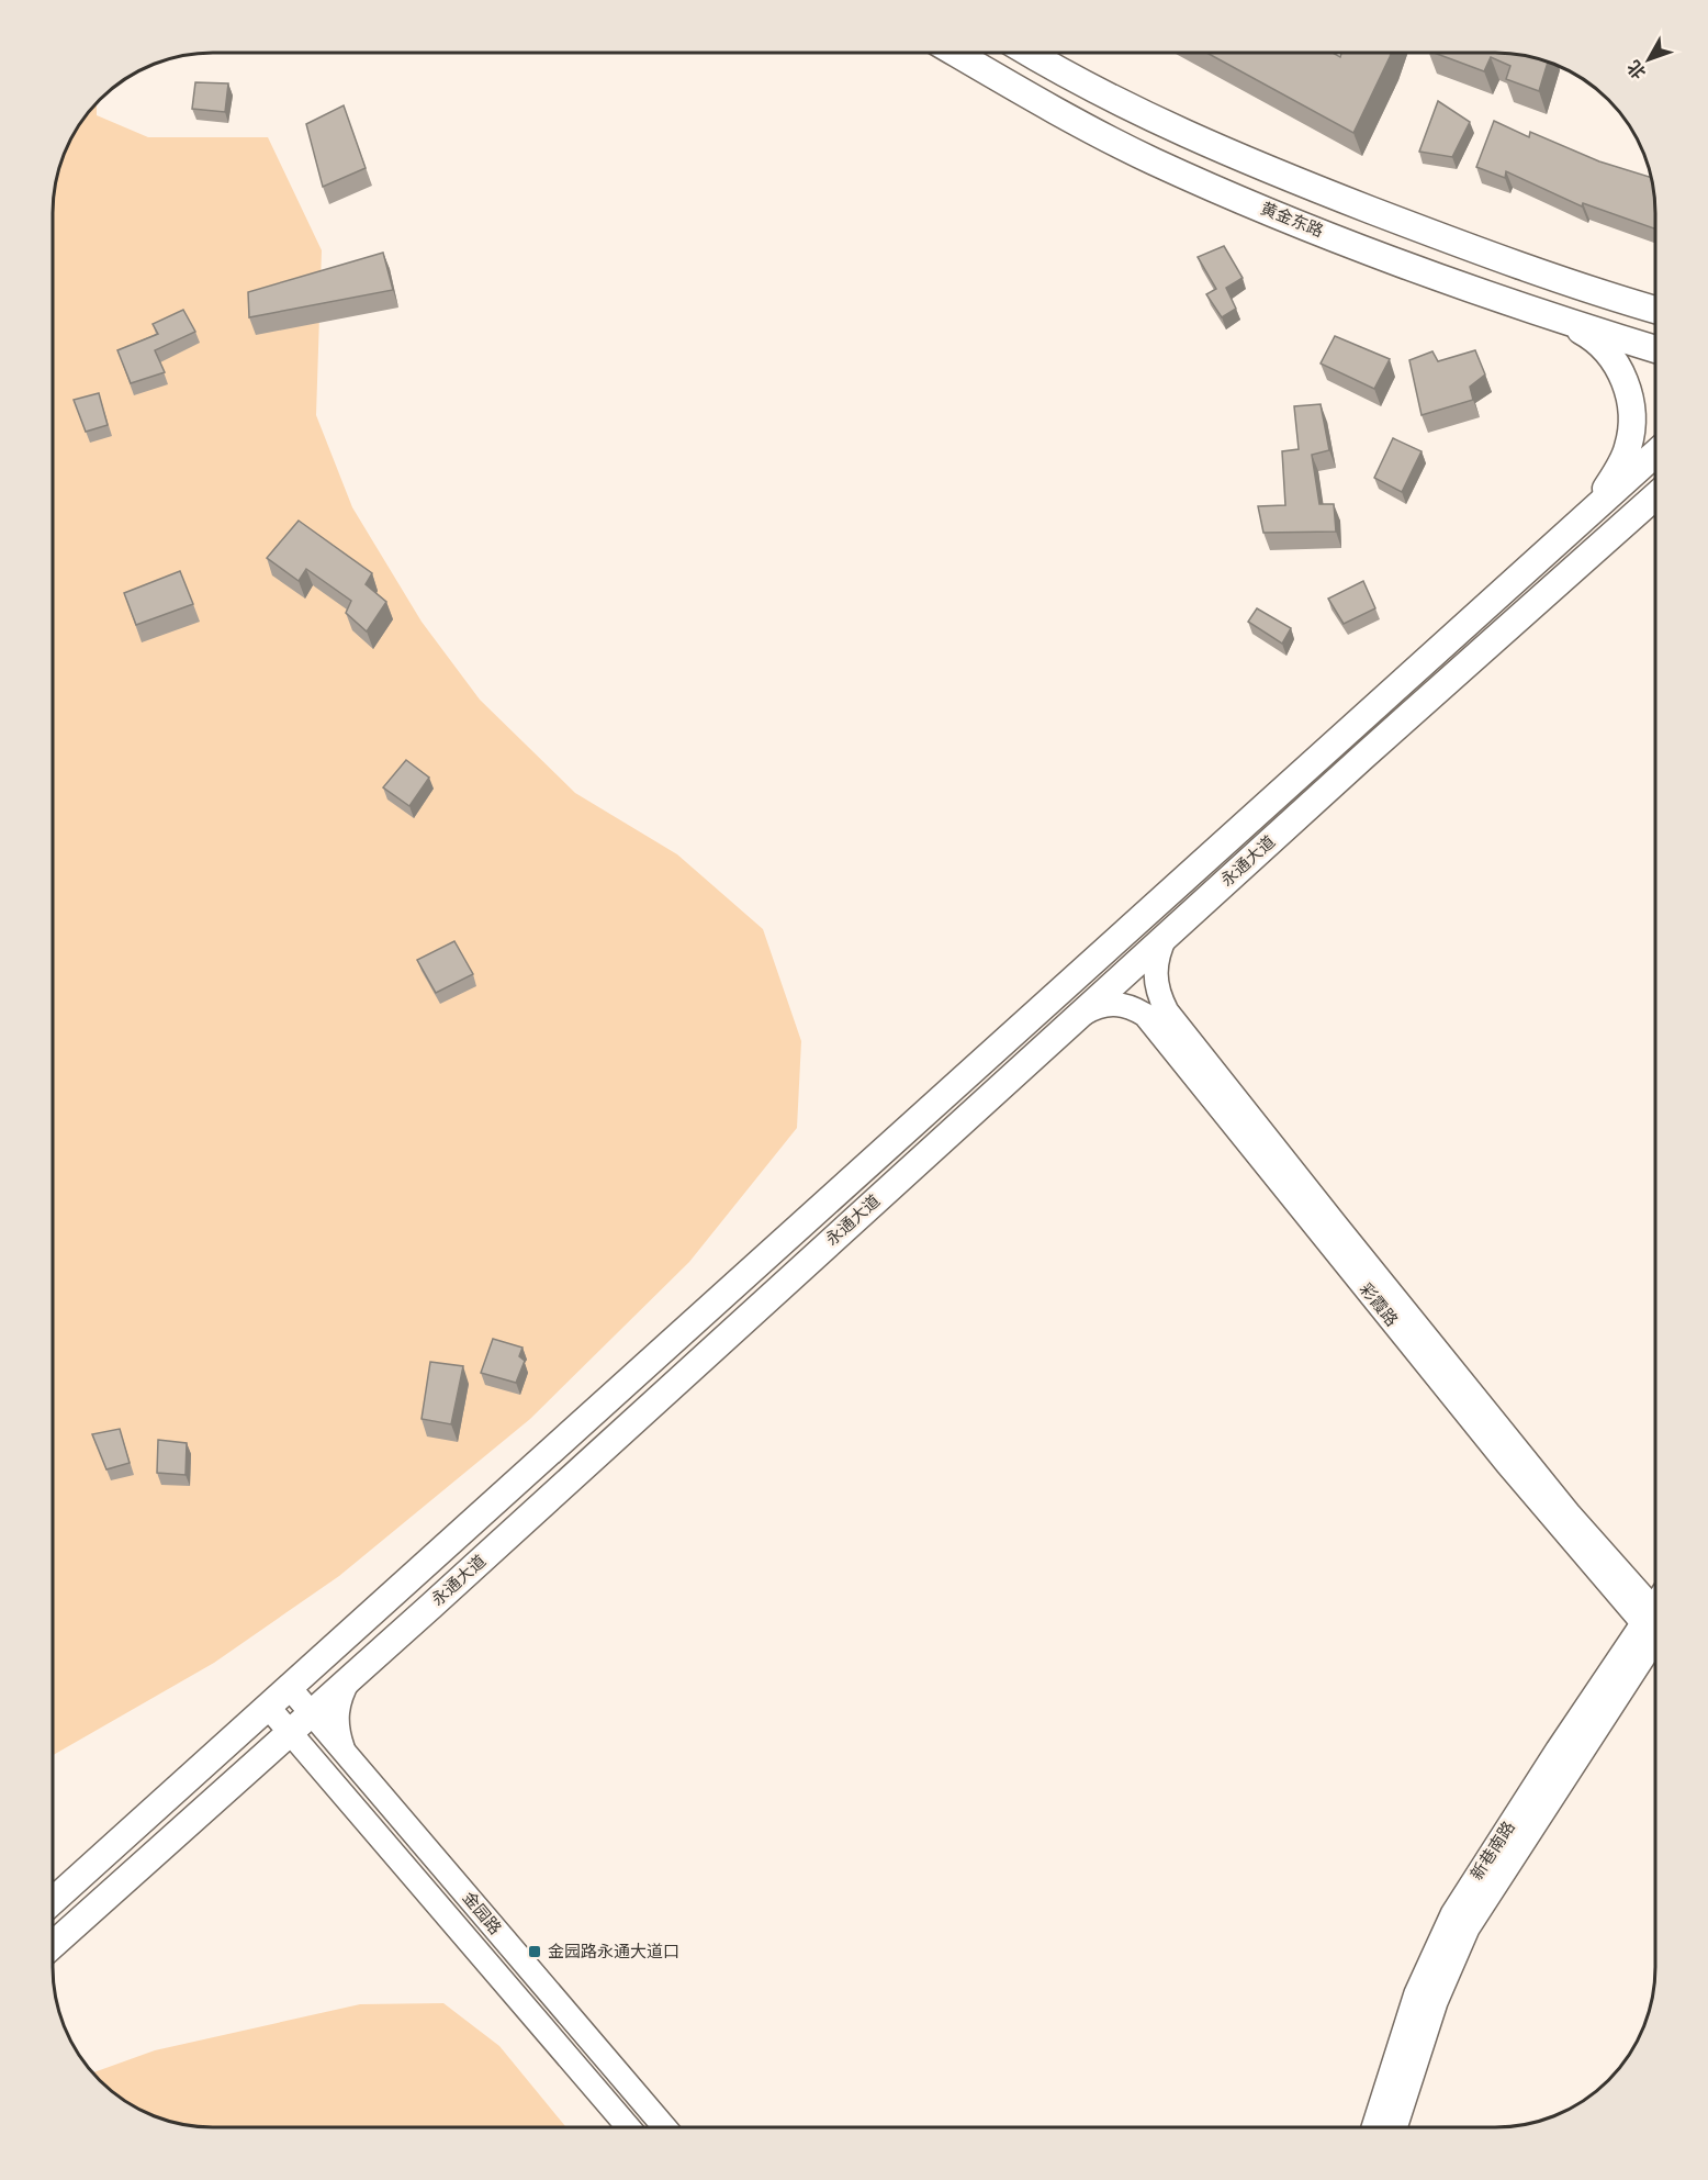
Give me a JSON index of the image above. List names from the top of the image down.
{
  "streets": {
    "main road": [
      "黄金东路",
      "永通大道",
      "彩霞路",
      "新巷南路",
      "金园路"
    ]
  },
  "crossings": [
    ["永通大道", "彩霞路"],
    ["永通大道", "金园路"]
  ],
  "places": {
    "transit": ["金园路永通大道口"]
  },
  "north": "bottom left"
}
